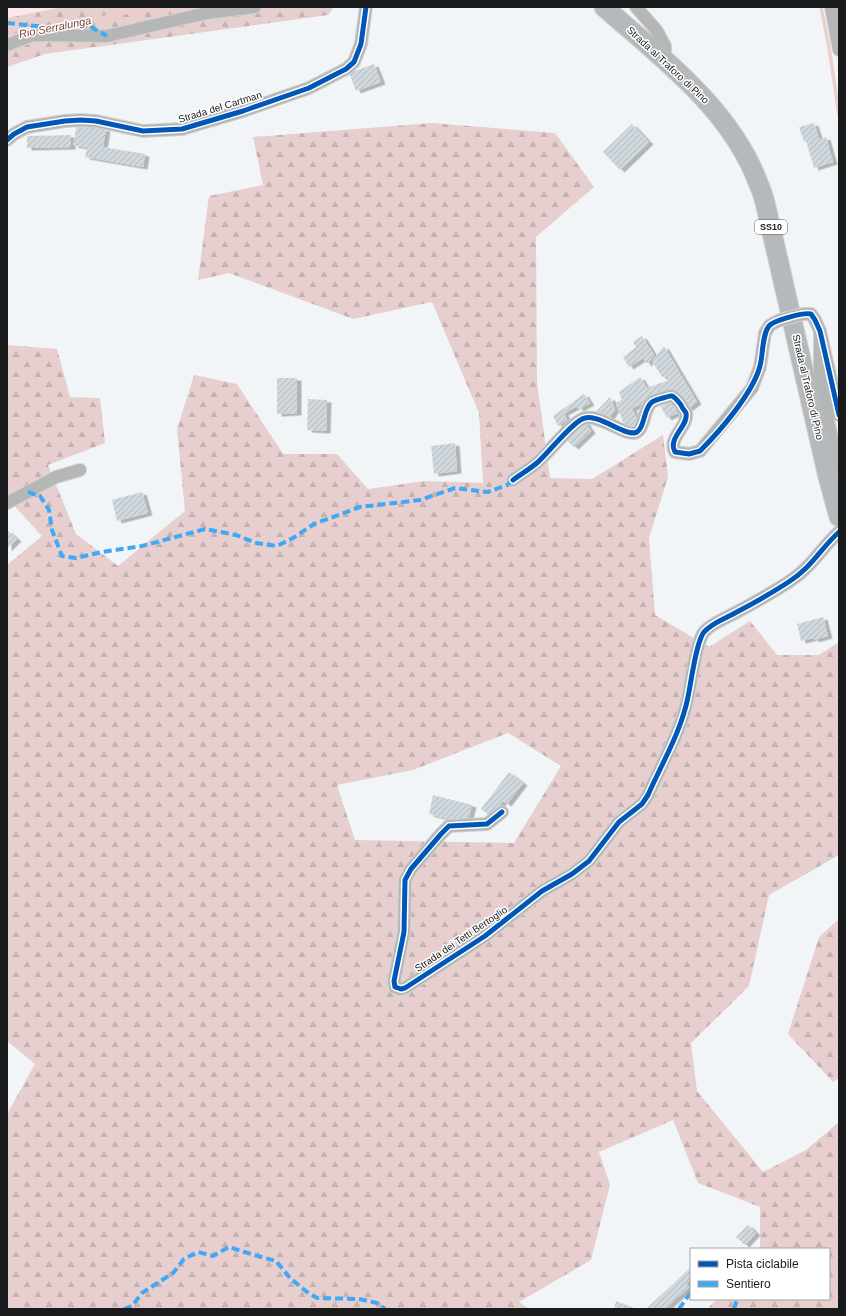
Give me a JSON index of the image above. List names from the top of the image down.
{
  "streets": {
    "main road": ["Strada al Traforo di Pino", "SS10"],
    "street": ["Strada del Cartman", "Strada dei Tetti Bertoglio"]
  },
  "water": ["Rio Serralunga"],
  "legend": ["Pista ciclabile", "Sentiero"]
}
